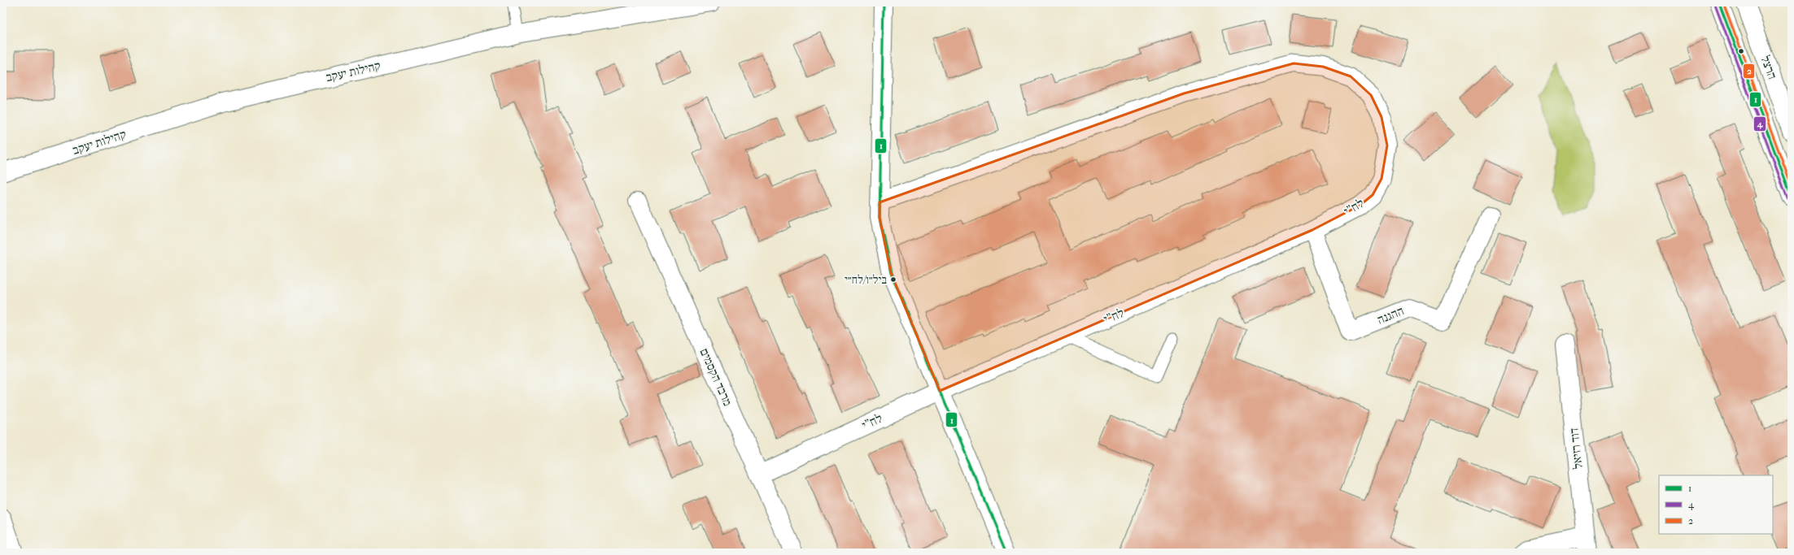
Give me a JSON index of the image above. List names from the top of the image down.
{
  "streets": {
    "street": [
      "הרצל",
      "קהילות יעקב",
      "לח\"י",
      "ההגנה",
      "מרבד הקסמים",
      "דוד רזיאל"
    ]
  },
  "crossings": [
    ["לח\"י", "ההגנה"],
    ["לח\"י", "מרבד הקסמים"]
  ],
  "places": ["ביל״ו/לח״י"],
  "lines": ["transit line 1", "transit line 2", "transit line 4"],
  "legend": ["1", "4", "2"]
}
